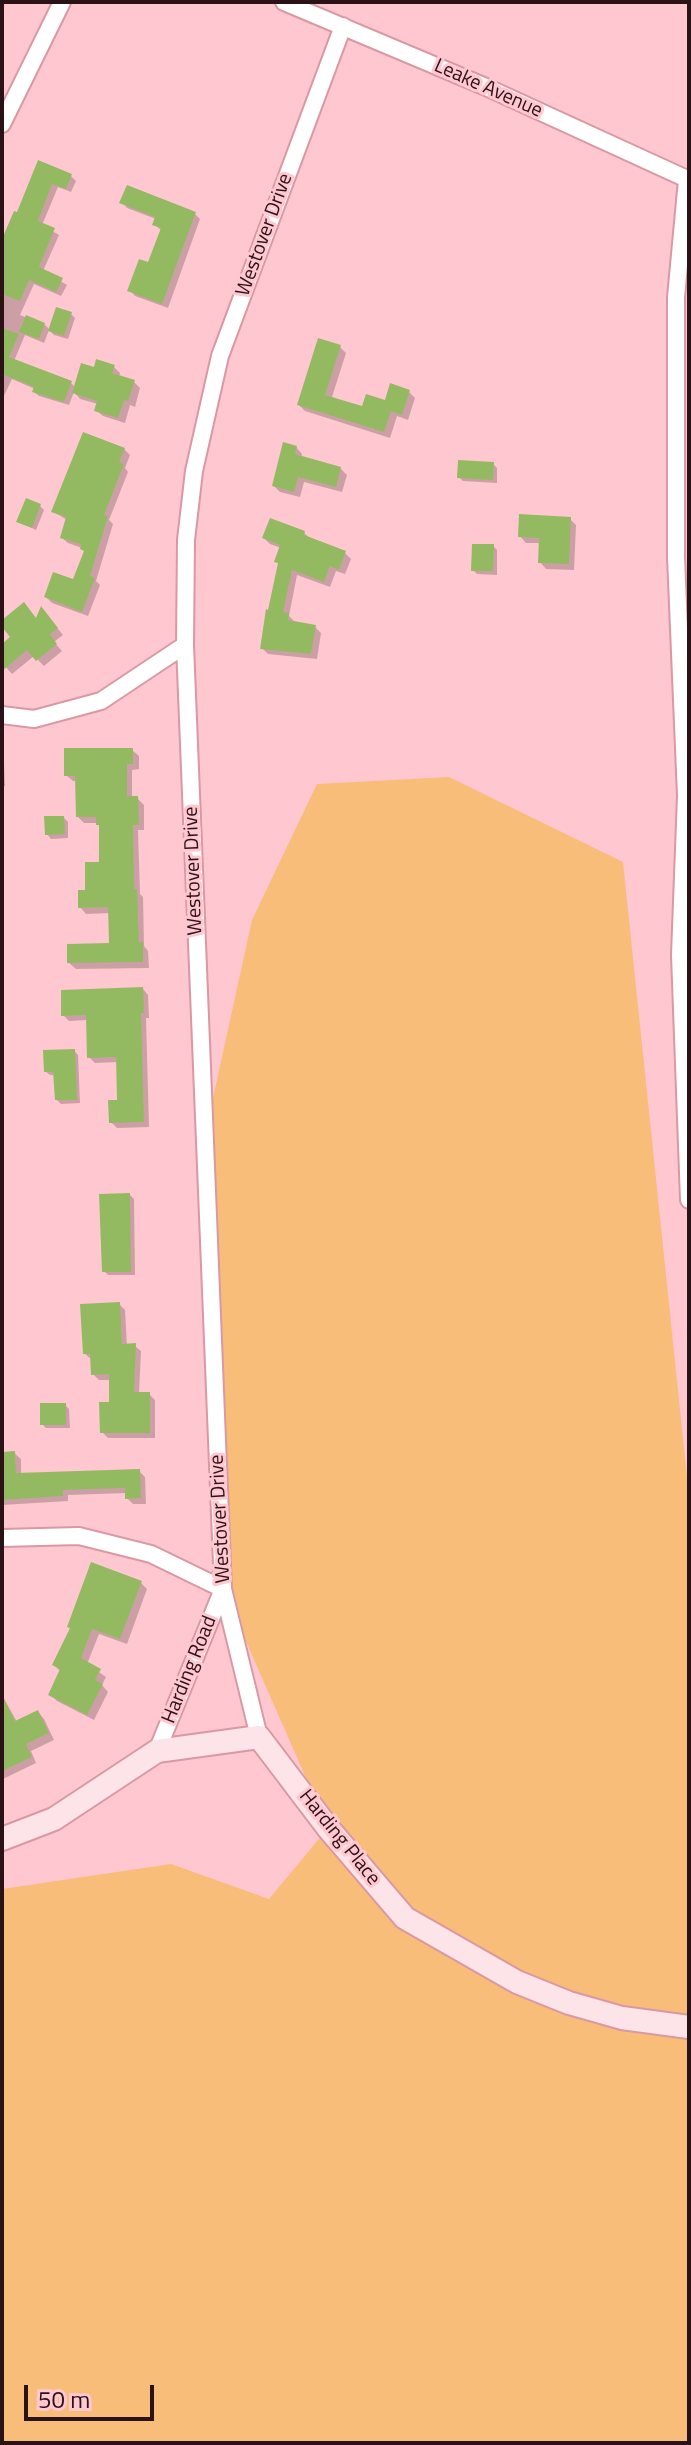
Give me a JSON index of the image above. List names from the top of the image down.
{
  "streets": {
    "main road": ["Harding Place"],
    "street": ["Leake Avenue", "Westover Drive", "Harding Road"]
  },
  "crossings": [
    ["Leake Avenue", "Westover Drive"],
    ["Westover Drive", "Harding Road"],
    ["Westover Drive", "Harding Place"]
  ],
  "scale_bar": "50 m"
}
